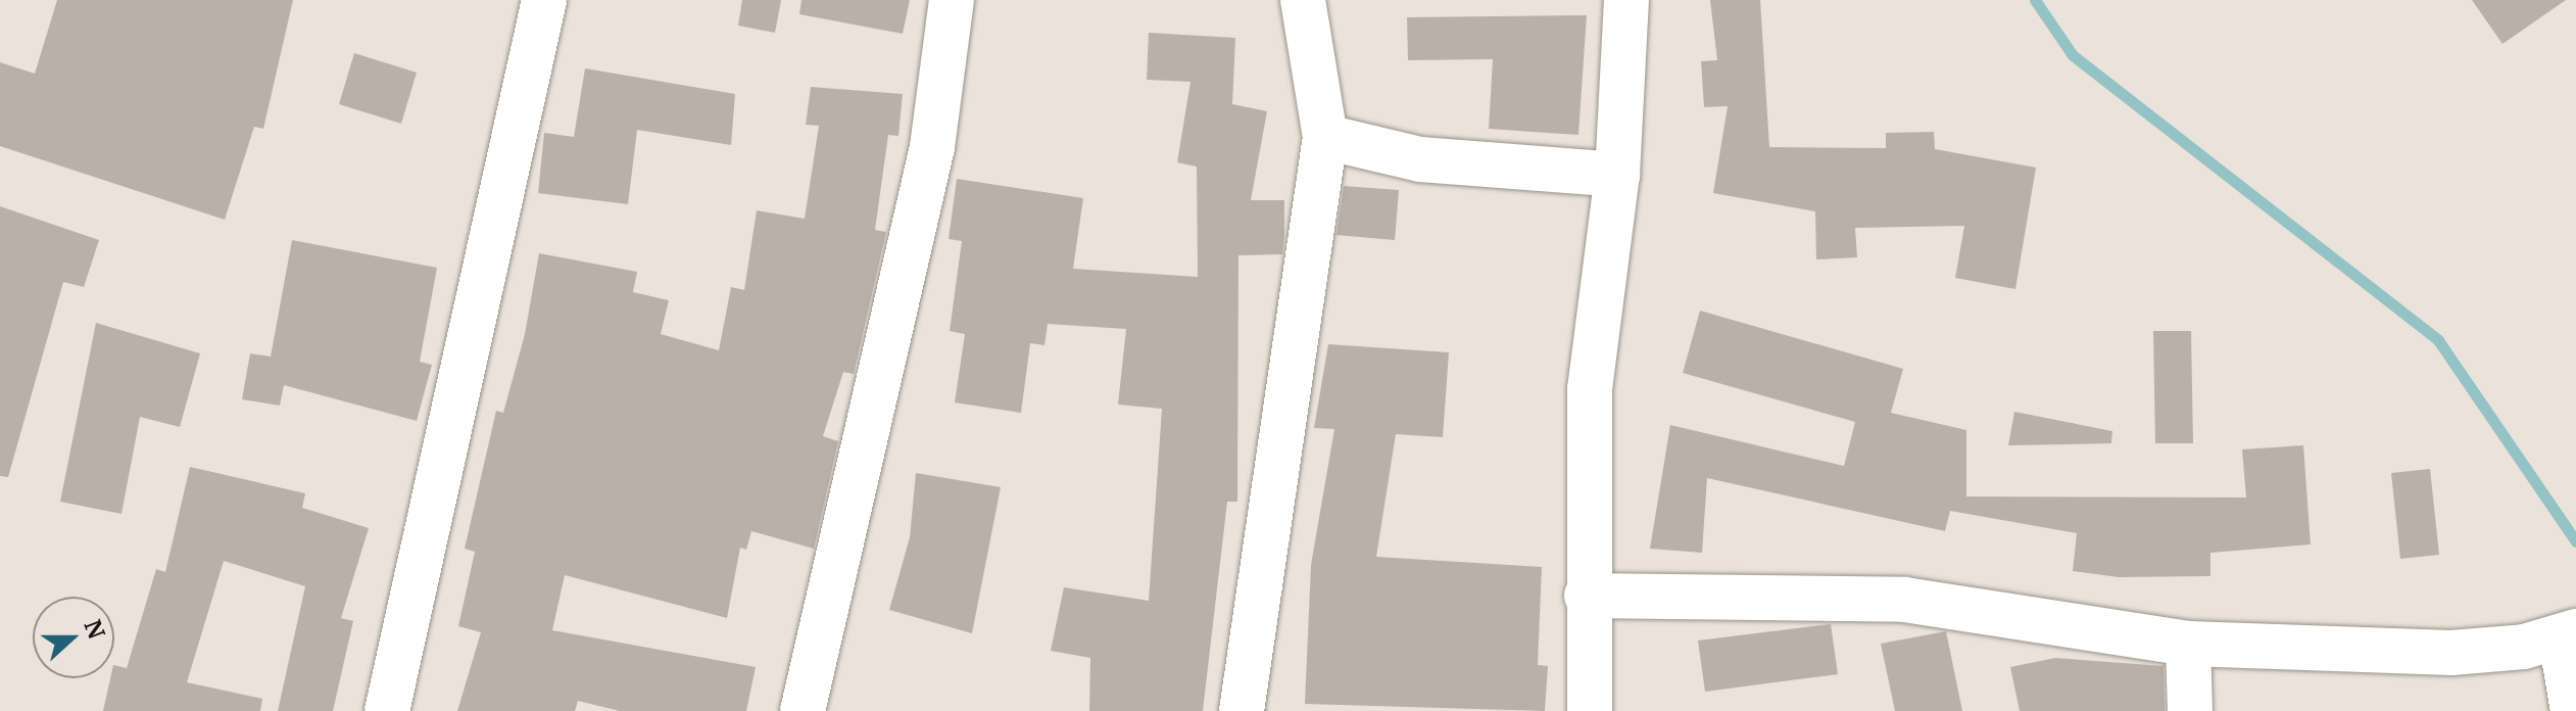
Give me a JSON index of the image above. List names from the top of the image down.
{
  "north": "right"
}
